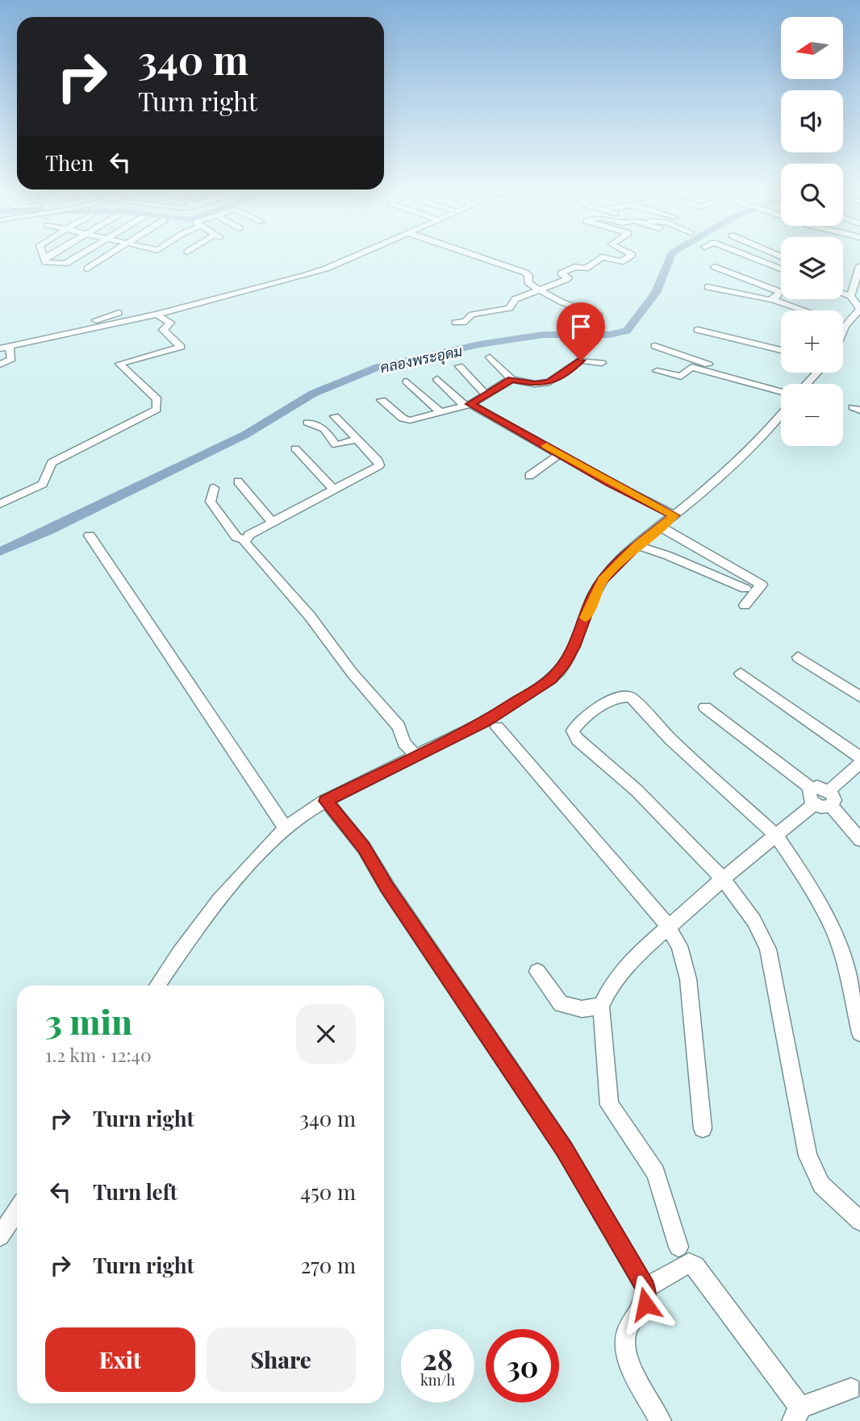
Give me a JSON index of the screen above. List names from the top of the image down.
{
  "water": ["คลองพระอุดม"],
  "north": "left",
  "page": {
    "map_buttons": ["+", "−"],
    "turn": ["340 m", "Turn right"],
    "then": "Then",
    "heading": ["3 min", "1.2 km · 12:40"],
    "list": [
      {
        "name": "Turn right",
        "value": "340 m"
      },
      {
        "name": "Turn left",
        "value": "450 m"
      },
      {
        "name": "Turn right",
        "value": "270 m"
      }
    ],
    "buttons": ["Exit", "Share"],
    "speed": "28 km/h",
    "limit": "30"
  }
}
